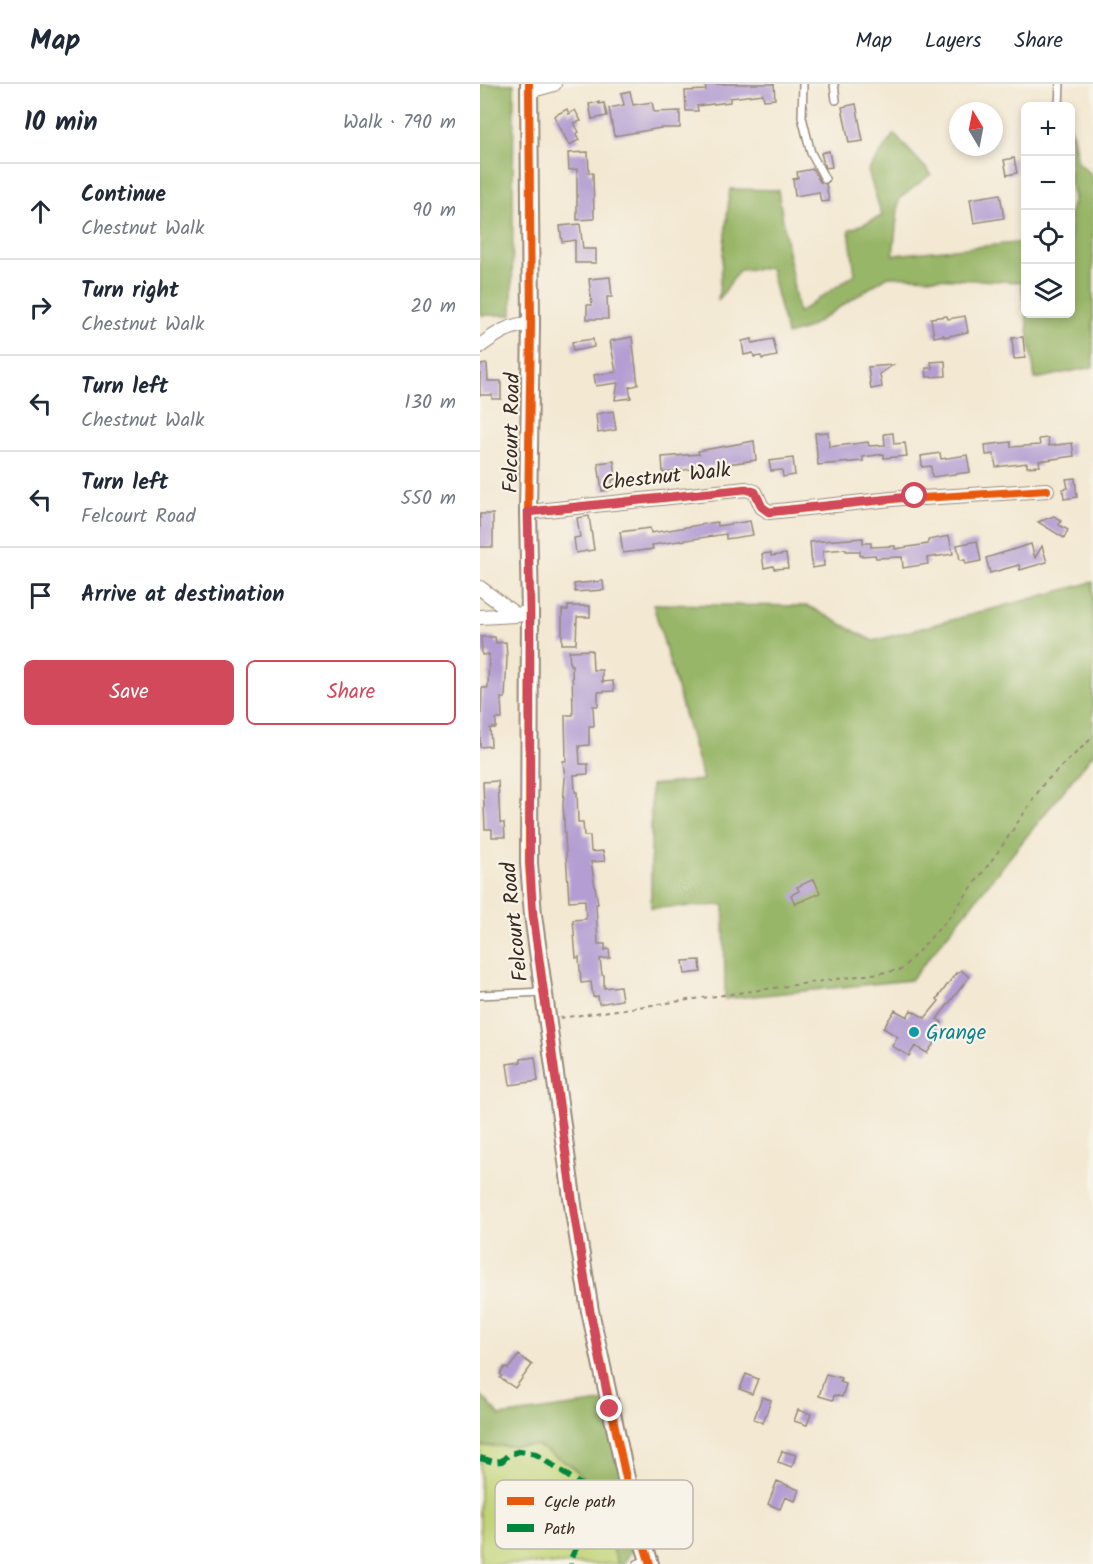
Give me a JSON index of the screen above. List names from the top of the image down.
{
  "streets": {
    "street": ["Felcourt Road", "Chestnut Walk"]
  },
  "crossings": [
    ["Felcourt Road", "Chestnut Walk"]
  ],
  "places": ["Grange"],
  "legend": ["Cycle path", "Path"],
  "north": "top",
  "page": {
    "header": "Map",
    "nav": ["Map", "Layers", "Share"],
    "heading": ["10 min", "Walk · 790 m"],
    "map_buttons": ["+", "−"],
    "list": [
      ["Continue", "Chestnut Walk", "90 m"],
      ["Turn right", "Chestnut Walk", "20 m"],
      ["Turn left", "Chestnut Walk", "130 m"],
      ["Turn left", "Felcourt Road", "550 m"],
      "Arrive at destination"
    ],
    "buttons": ["Save", "Share"]
  }
}
